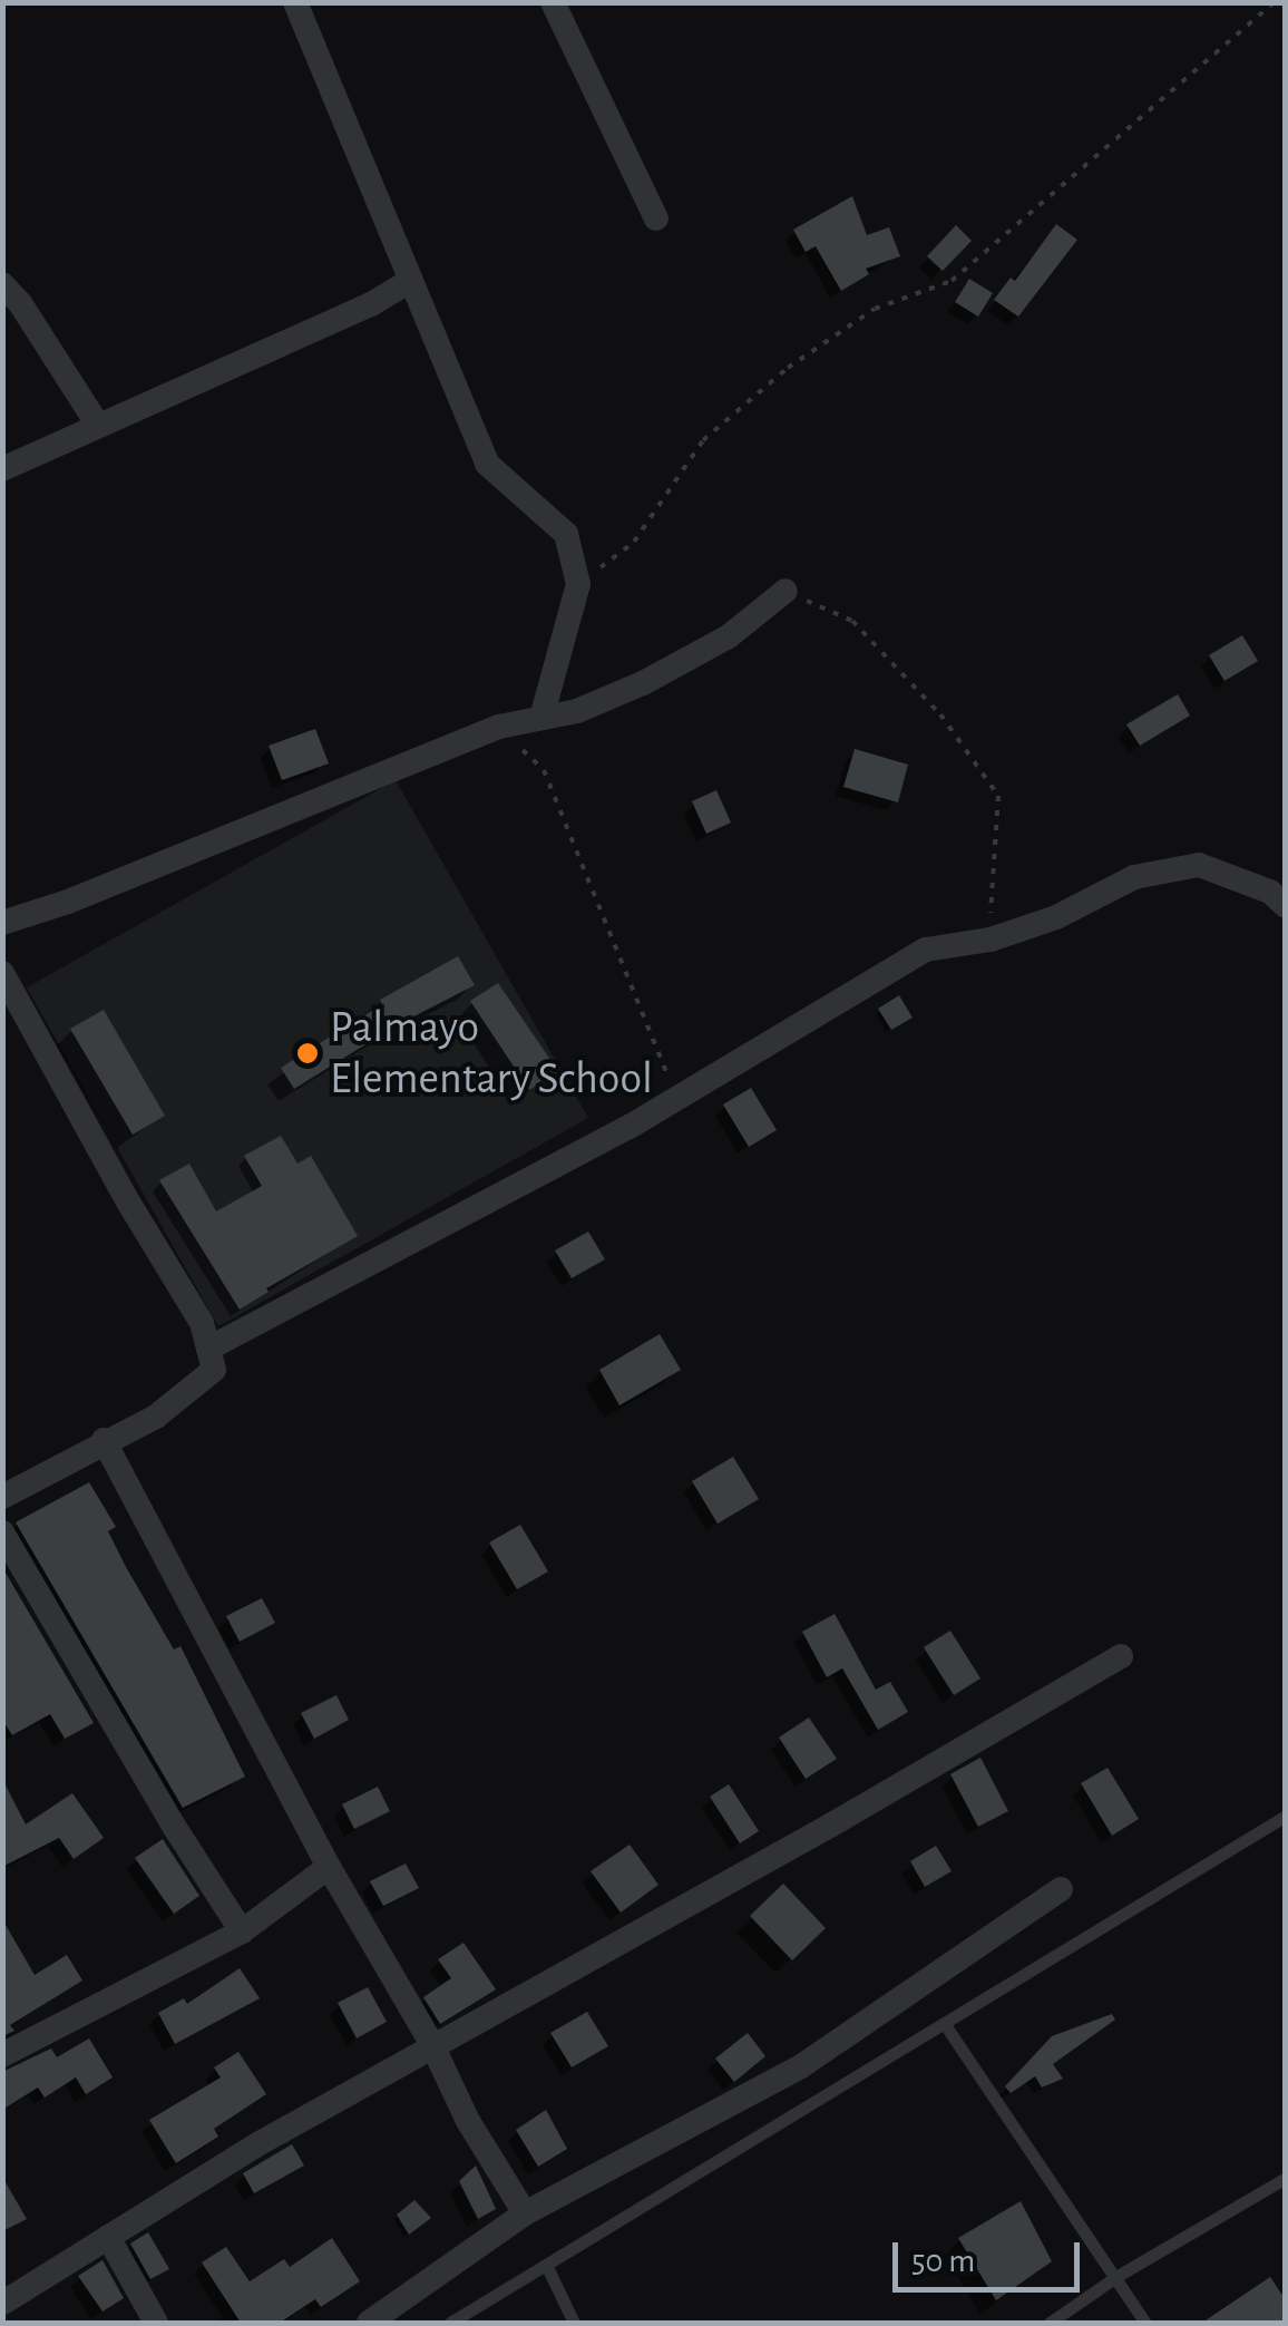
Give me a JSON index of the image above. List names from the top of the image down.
{
  "places": ["Palmayo Elementary School"],
  "scale_bar": "50 m"
}
